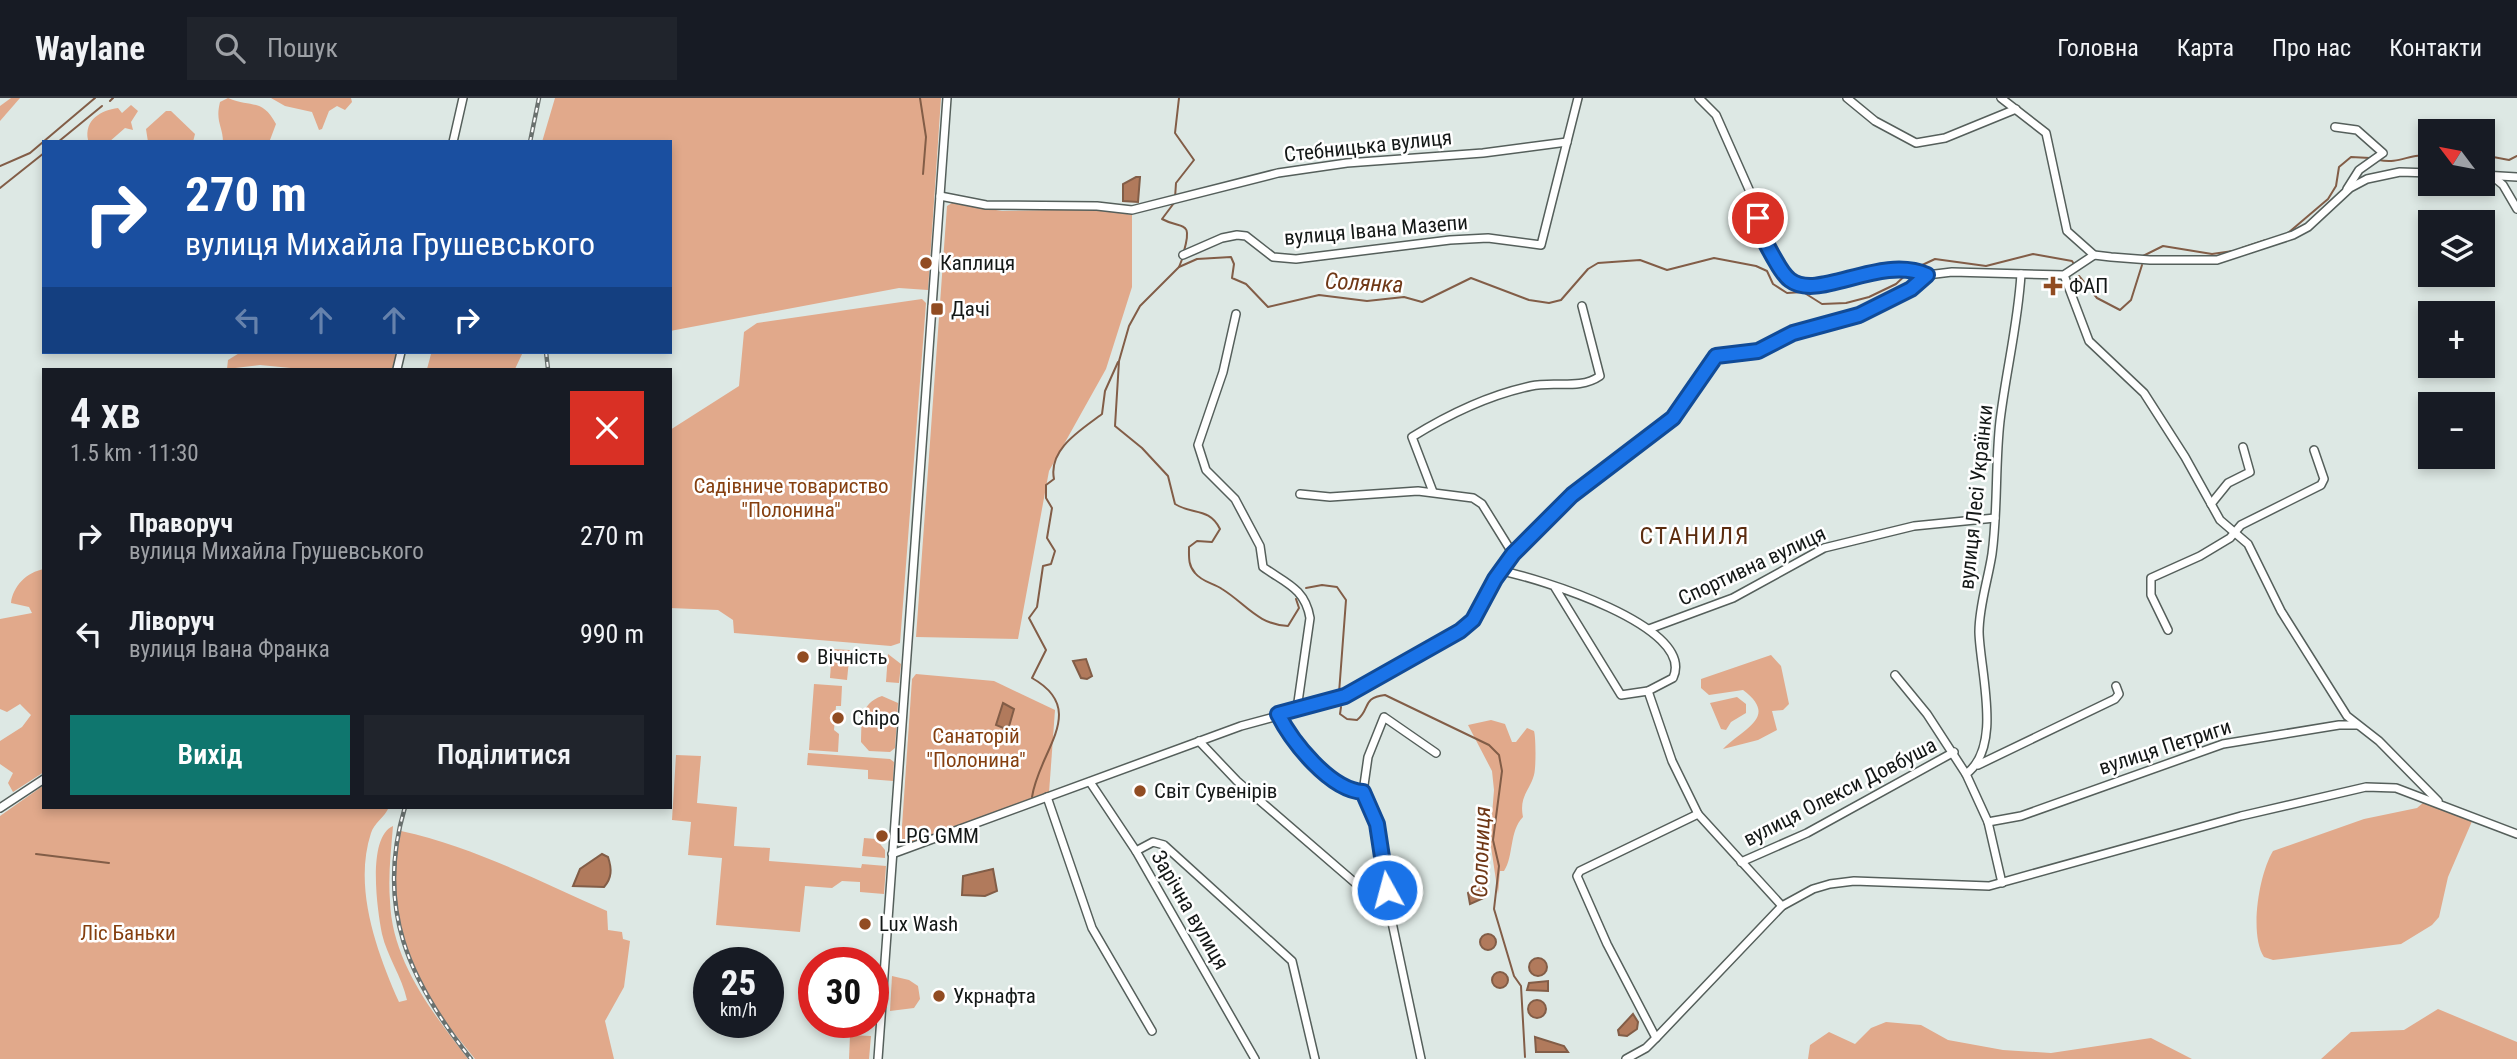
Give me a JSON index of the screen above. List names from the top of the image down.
{
  "streets": {
    "street": [
      "Стебницька вулиця",
      "вулиця Івана Мазепи",
      "вулиця Лесі Українки",
      "Спортивна вулиця",
      "вулиця Петриги",
      "вулиця Олекси Довбуша",
      "Зарічна вулиця"
    ]
  },
  "crossings": [
    ["Стебницька вулиця", "вулиця Івана Мазепи"],
    ["вулиця Лесі Українки", "Спортивна вулиця"]
  ],
  "districts": ["СТАНИЛЯ"],
  "water": ["Солянка", "Солониця"],
  "parks": ["Садівниче товариство \"Полонина\"", "Санаторій \"Полонина\"", "Ліс Баньки"],
  "places": {
    "other": [
      "Каплиця",
      "Вічність",
      "Chipo",
      "Світ Сувенірів",
      "LPG GMM",
      "Lux Wash",
      "Укрнафта"
    ],
    "health": ["ФАП"],
    "transit": ["Дачі"]
  },
  "north": "top left",
  "page": {
    "header": "Waylane",
    "search": "Пошук",
    "nav": [
      "Головна",
      "Карта",
      "Про нас",
      "Контакти"
    ],
    "map_buttons": ["+", "−"],
    "turn": ["270 m", "вулиця Михайла Грушевського"],
    "heading": ["4 хв", "1.5 km · 11:30"],
    "list": [
      {
        "name": "Праворуч",
        "note": "вулиця Михайла Грушевського",
        "value": "270 m"
      },
      {
        "name": "Ліворуч",
        "note": "вулиця Івана Франка",
        "value": "990 m"
      }
    ],
    "buttons": ["Вихід", "Поділитися"],
    "speed": "25 km/h",
    "limit": "30"
  }
}
